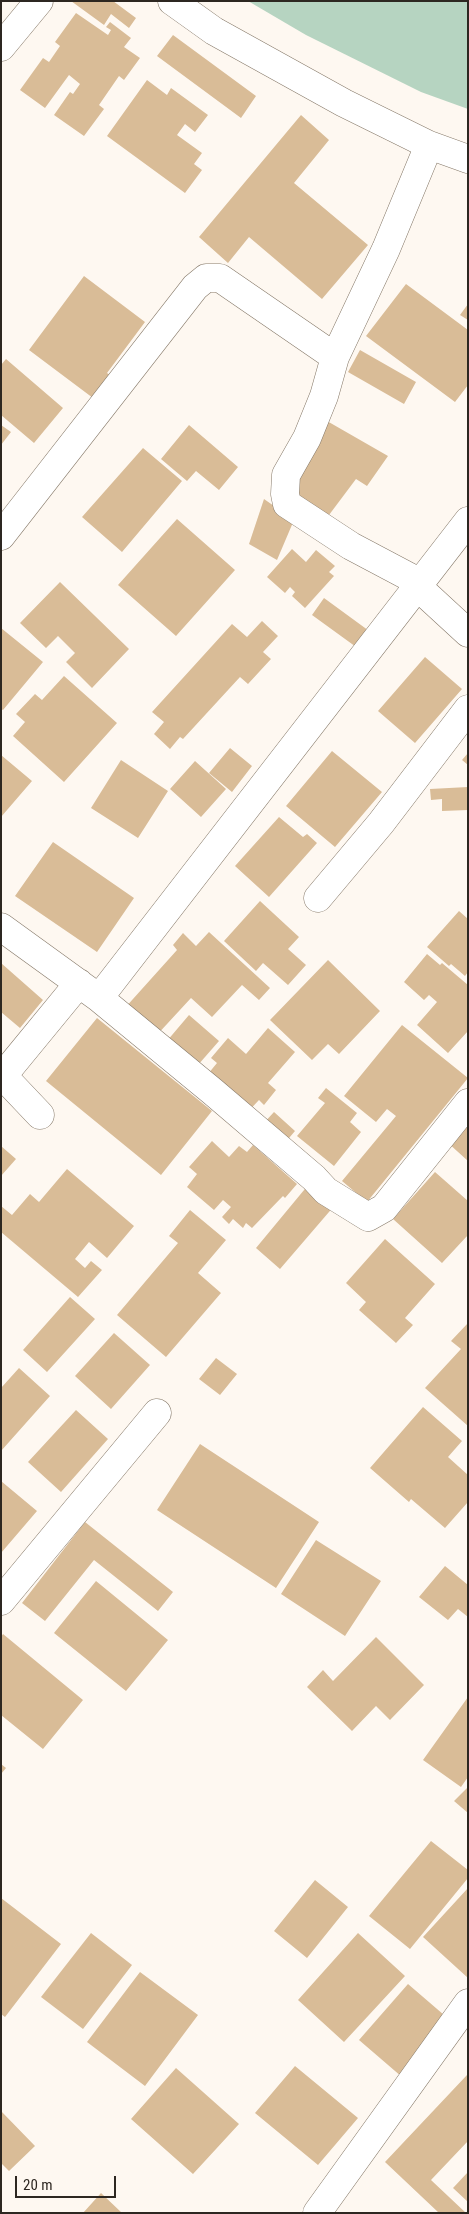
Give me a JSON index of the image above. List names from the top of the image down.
{
  "scale_bar": "20 m"
}
